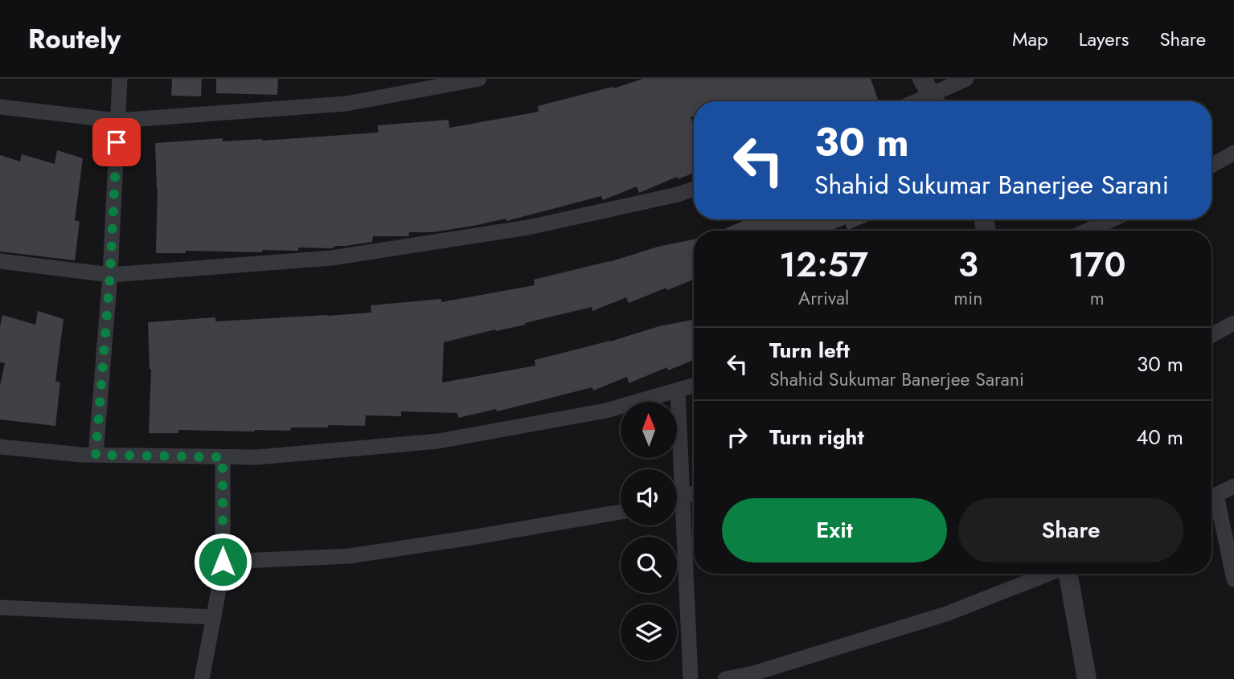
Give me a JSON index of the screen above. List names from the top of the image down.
{
  "north": "top",
  "page": {
    "header": "Routely",
    "nav": ["Map", "Layers", "Share"],
    "turn": ["30 m", "Shahid Sukumar Banerjee Sarani"],
    "eta": [
      "12:57",
      "Arrival",
      "3",
      "min",
      "170",
      "m"
    ],
    "list": [
      {
        "name": "Turn left",
        "note": "Shahid Sukumar Banerjee Sarani",
        "value": "30 m"
      },
      {
        "name": "Turn right",
        "value": "40 m"
      }
    ],
    "buttons": ["Exit", "Share"]
  }
}
